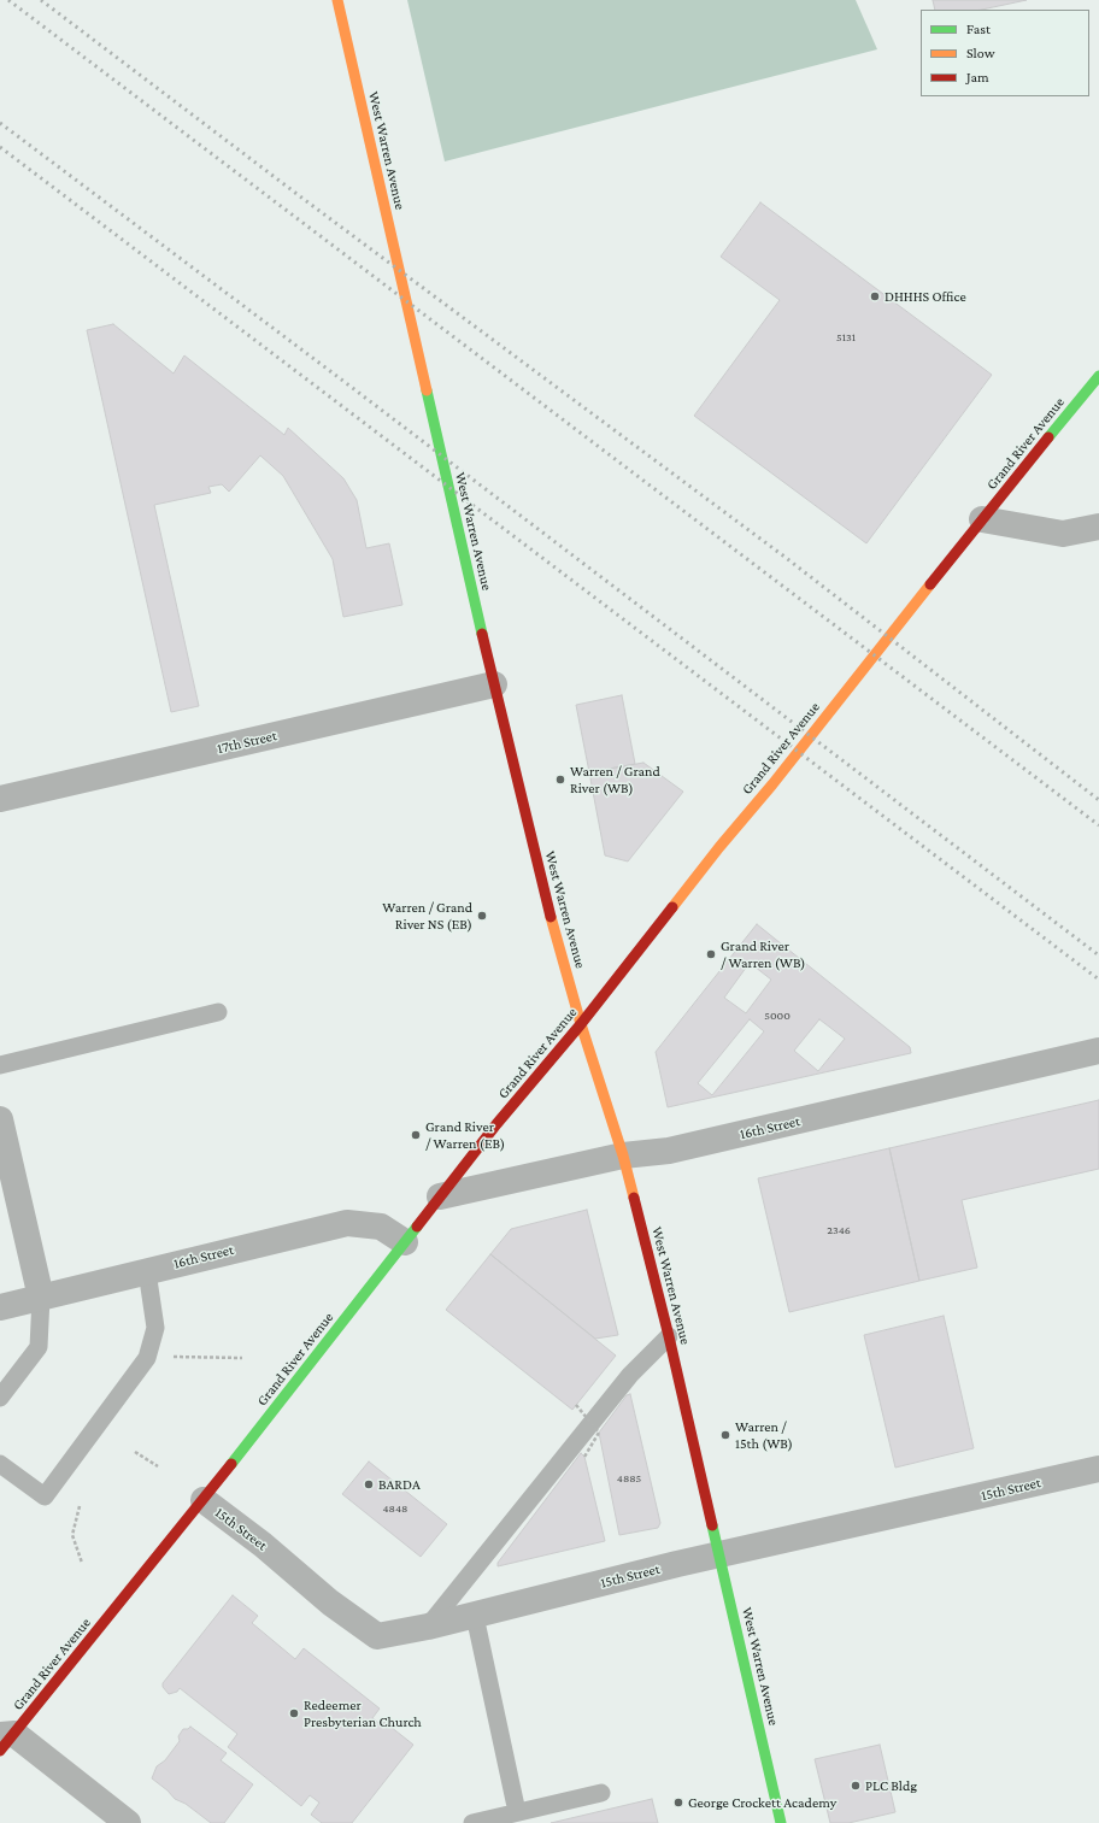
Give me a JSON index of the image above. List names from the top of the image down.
{
  "streets": {
    "main road": ["West Warren Avenue", "Grand River Avenue"],
    "street": ["17th Street", "16th Street", "15th Street"]
  },
  "crossings": [
    ["West Warren Avenue", "Grand River Avenue"],
    ["West Warren Avenue", "17th Street"],
    ["West Warren Avenue", "16th Street"],
    ["West Warren Avenue", "15th Street"],
    ["Grand River Avenue", "16th Street"],
    ["Grand River Avenue", "15th Street"]
  ],
  "places": [
    "DHHHS Office",
    "Warren / Grand River (WB)",
    "Warren / Grand River NS (EB)",
    "Grand River / Warren (WB)",
    "Grand River / Warren (EB)",
    "Warren / 15th (WB)",
    "BARDA",
    "Redeemer Presbyterian Church",
    "PLC Bldg",
    "George Crockett Academy"
  ],
  "house_numbers": [
    "5131",
    "5000",
    "2346",
    "4885",
    "4848"
  ],
  "legend": ["Fast", "Slow", "Jam"]
}
